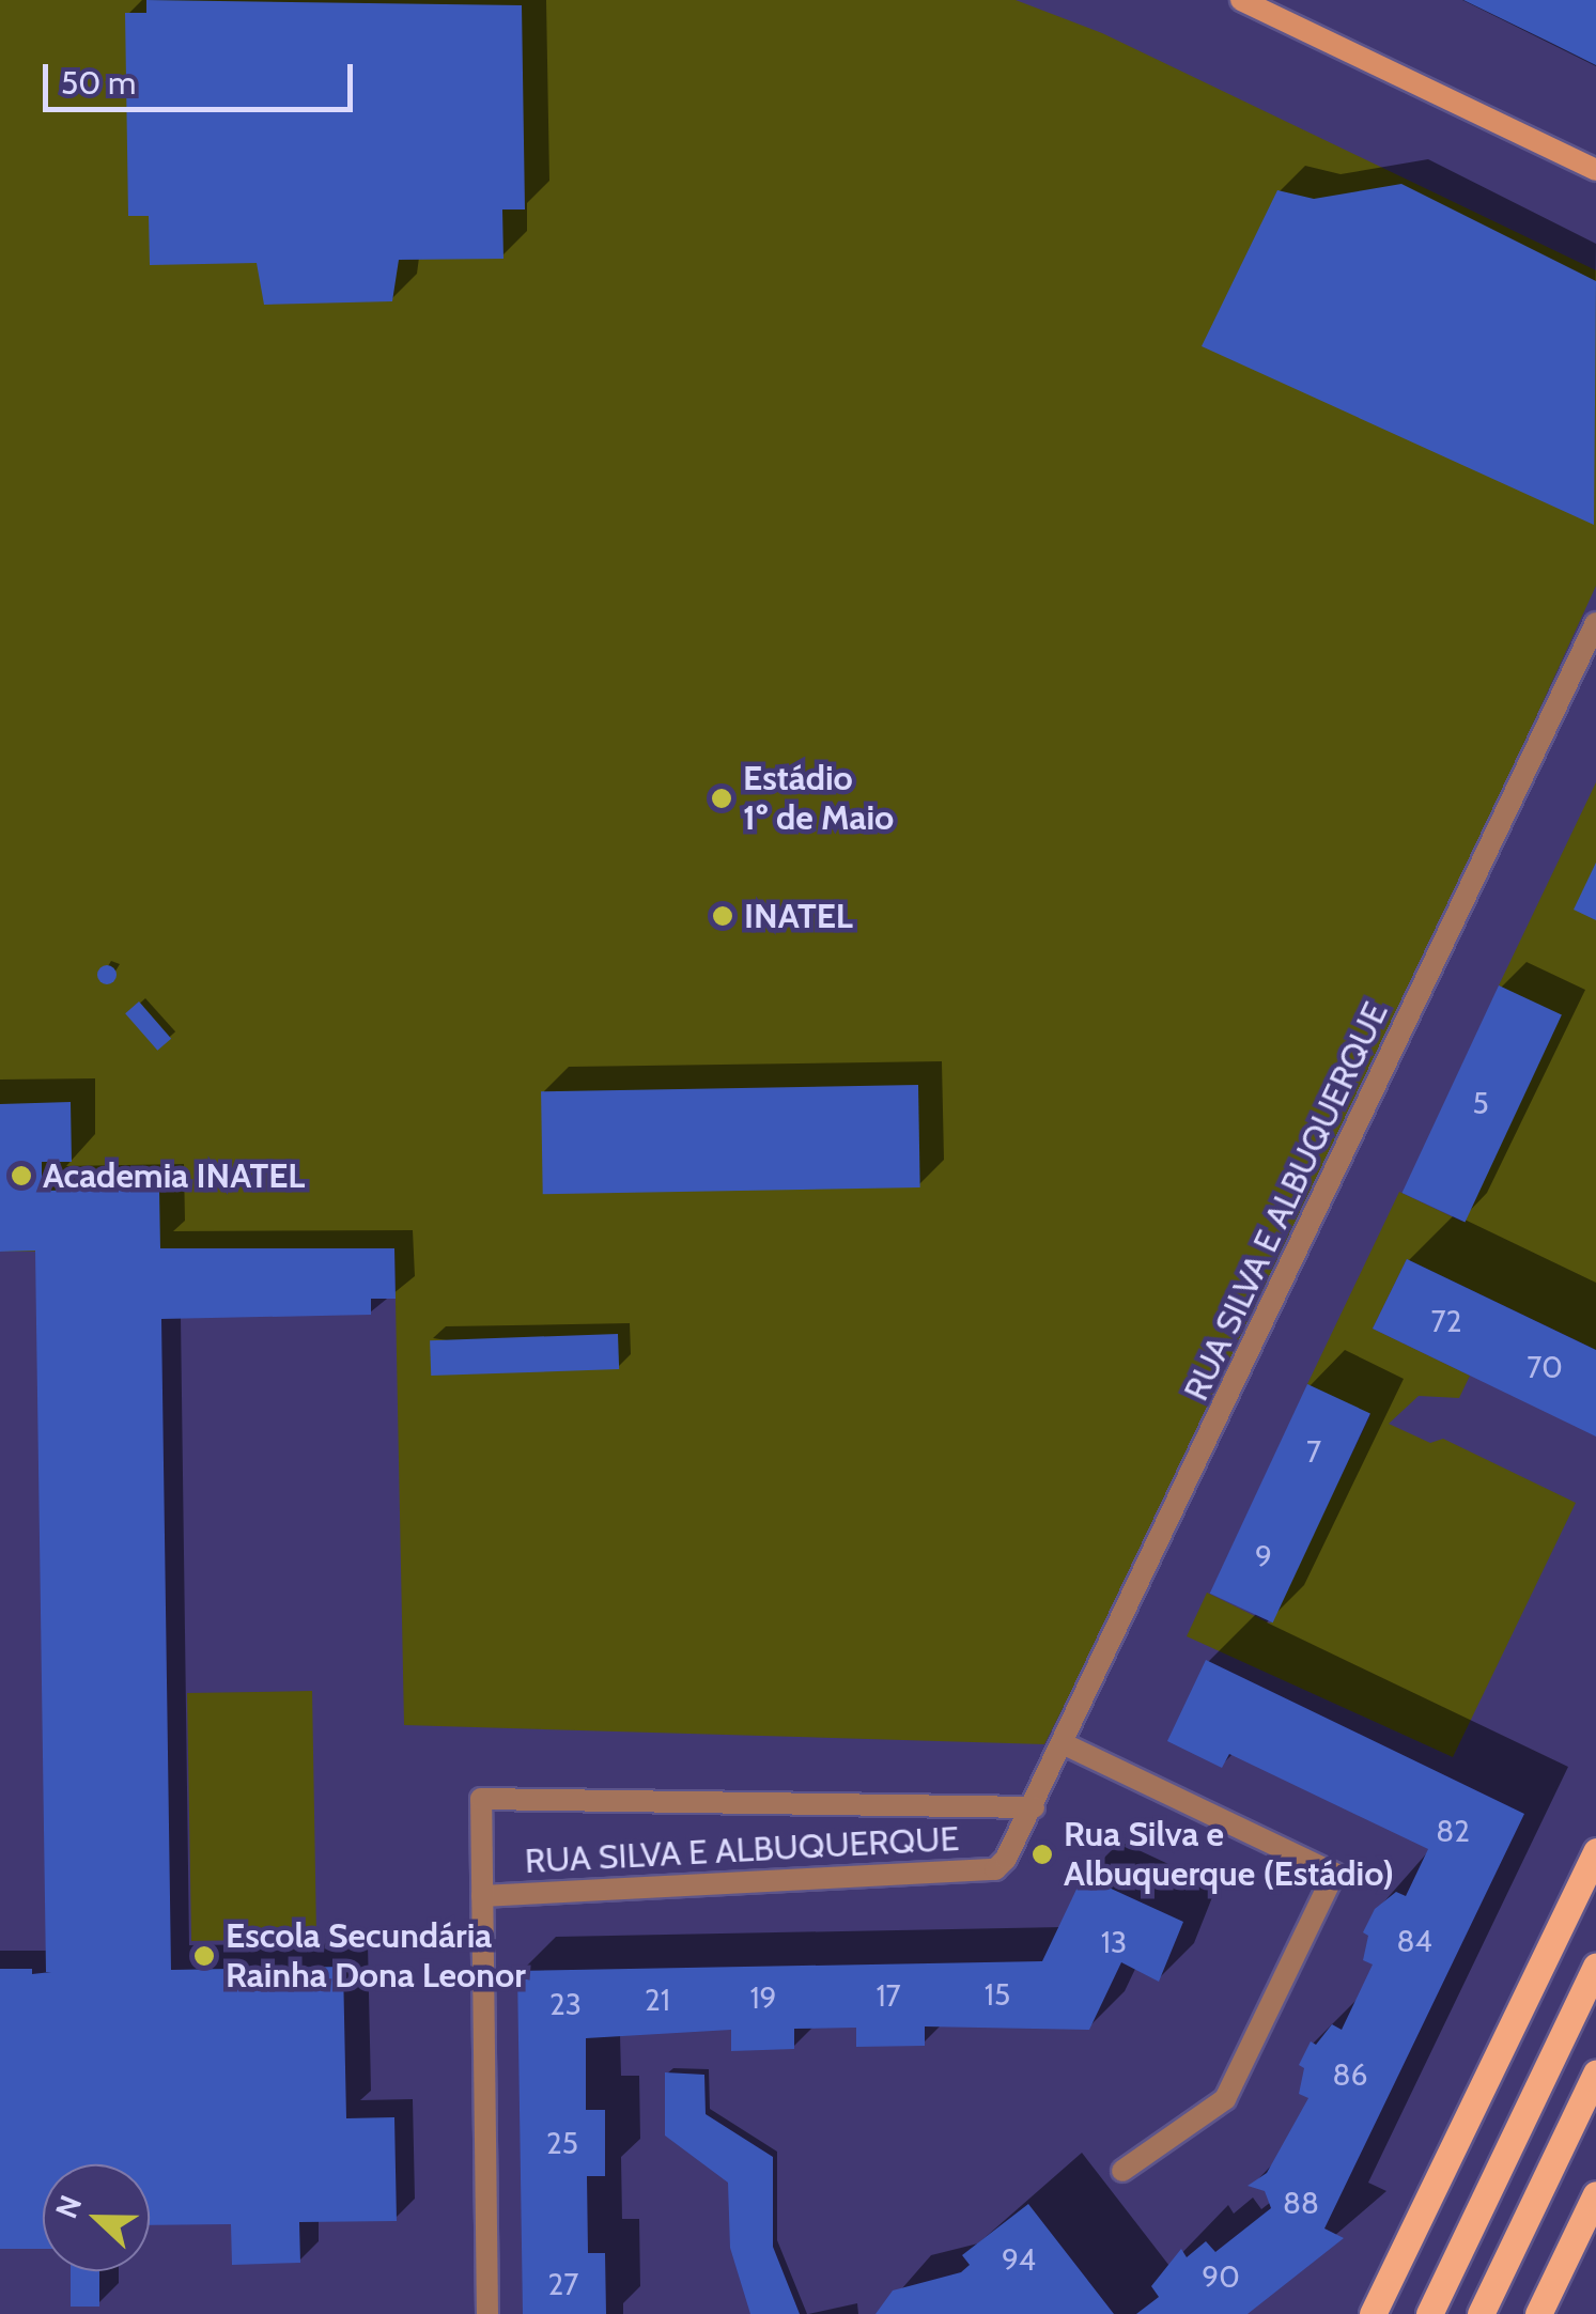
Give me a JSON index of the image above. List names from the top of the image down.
{
  "streets": {
    "street": ["RUA SILVA E ALBUQUERQUE"]
  },
  "places": [
    "Estádio 1º de Maio",
    "INATEL",
    "Academia INATEL",
    "Rua Silva e Albuquerque (Estádio)",
    "Escola Secundária Rainha Dona Leonor"
  ],
  "house_numbers": [
    "5",
    "72",
    "70",
    "7",
    "9",
    "82",
    "84",
    "13",
    "15",
    "17",
    "19",
    "21",
    "23",
    "86",
    "25",
    "88",
    "94",
    "90",
    "27"
  ],
  "scale_bar": "50 m",
  "north": "left"
}
